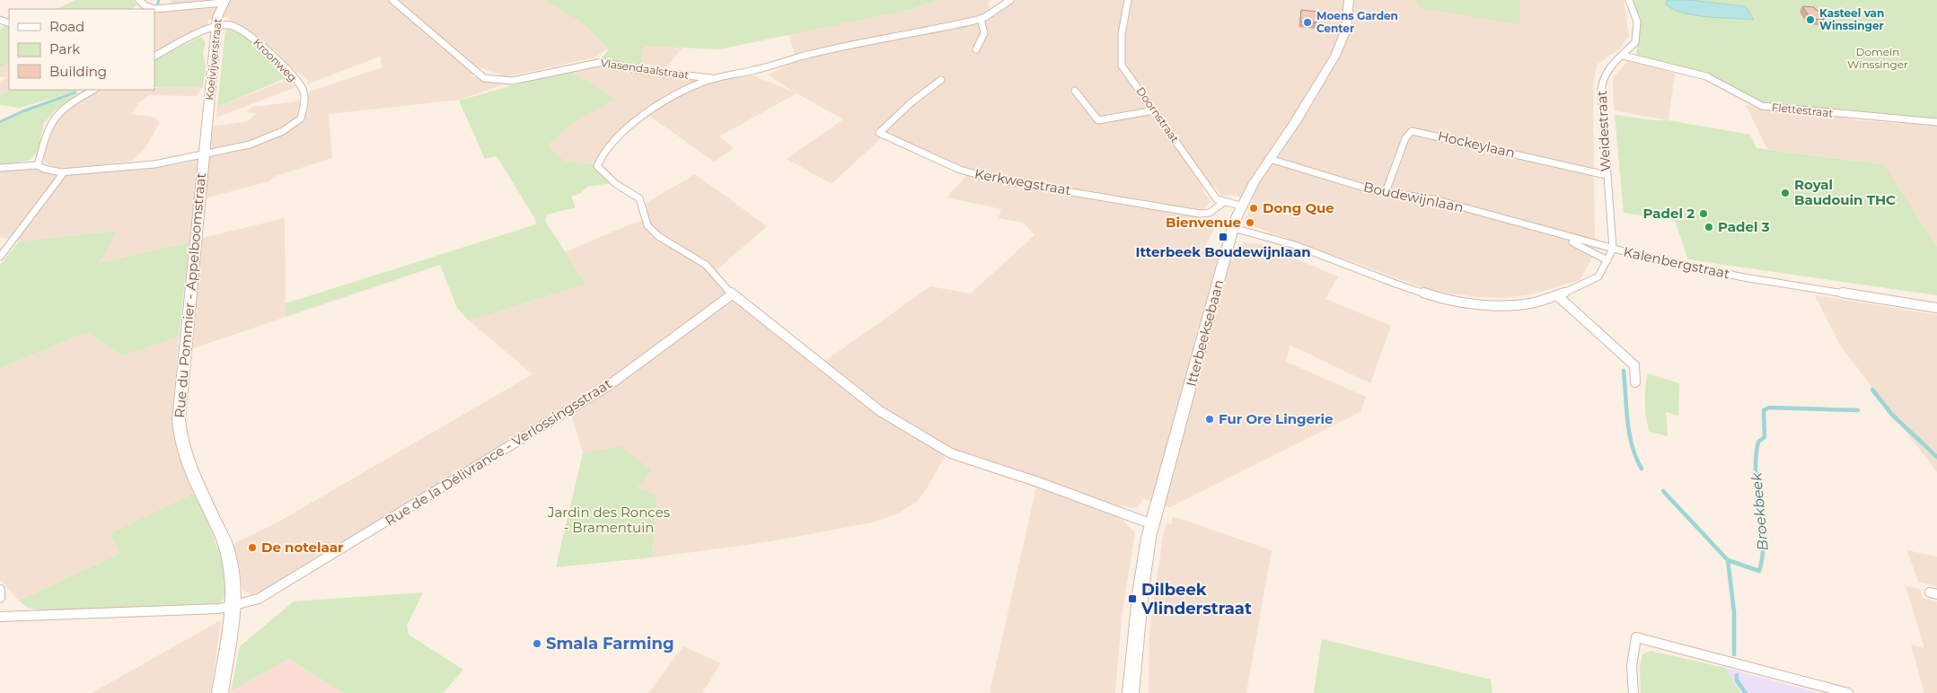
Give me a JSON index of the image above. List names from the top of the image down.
{
  "streets": {
    "main road": ["Koeivijverstraat", "Rue du Pommier - Appelboomstraat", "Itterbeeksebaan"],
    "street": [
      "Kroonweg",
      "Vlasendaalstraat",
      "Flettestraat",
      "Doornstraat",
      "Weidestraat",
      "Hockeylaan",
      "Kerkwegstraat",
      "Boudewijnlaan",
      "Kalenbergstraat",
      "Rue de la Délivrance - Verlossingsstraat"
    ]
  },
  "crossings": [
    ["Koeivijverstraat", "Kroonweg"],
    ["Koeivijverstraat", "Rue du Pommier - Appelboomstraat"],
    ["Kroonweg", "Rue du Pommier - Appelboomstraat"],
    ["Flettestraat", "Weidestraat"],
    ["Doornstraat", "Kerkwegstraat"],
    ["Doornstraat", "Itterbeeksebaan"],
    ["Weidestraat", "Hockeylaan"],
    ["Weidestraat", "Boudewijnlaan"],
    ["Weidestraat", "Kalenbergstraat"],
    ["Hockeylaan", "Boudewijnlaan"],
    ["Boudewijnlaan", "Kalenbergstraat"],
    ["Boudewijnlaan", "Itterbeeksebaan"],
    ["Kalenbergstraat", "Itterbeeksebaan"],
    ["Rue du Pommier - Appelboomstraat", "Rue de la Délivrance - Verlossingsstraat"]
  ],
  "water": ["Broekbeek"],
  "parks": ["Domein Winssinger", "Jardin des Ronces - Bramentuin"],
  "places": {
    "other": [
      "Kasteel van Winssinger",
      "Moens Garden Center",
      "Royal Baudouin THC",
      "Dong Que",
      "Padel 2",
      "Bienvenue",
      "Padel 3",
      "Fur Ore Lingerie",
      "De notelaar",
      "Smala Farming"
    ],
    "transit": ["Itterbeek Boudewijnlaan", "Dilbeek Vlinderstraat"]
  },
  "legend": ["Road", "Park", "Building"]
}
